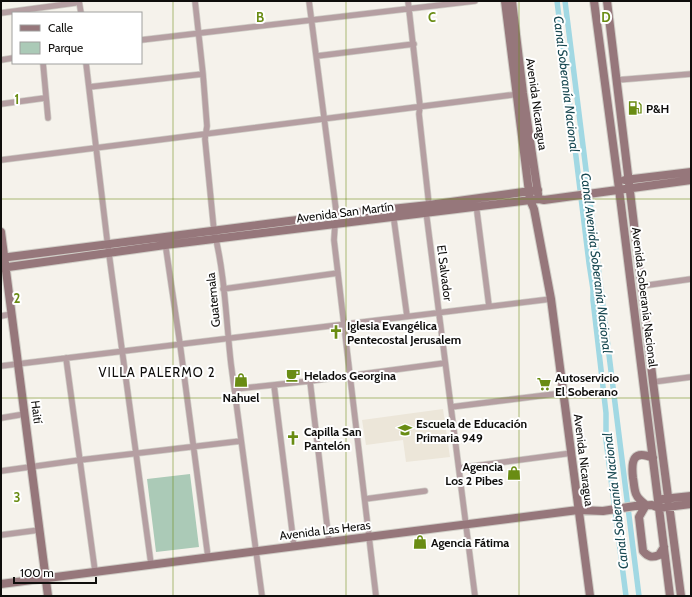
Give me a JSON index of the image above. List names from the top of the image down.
{
  "streets": {
    "main road": [
      "Avenida Nicaragua",
      "Avenida San Martín",
      "Avenida Soberanía Nacional",
      "Haití",
      "Avenida Las Heras"
    ],
    "street": ["El Salvador", "Guatemala"]
  },
  "crossings": [
    ["Avenida Nicaragua", "Avenida San Martín"],
    ["Avenida Nicaragua", "Avenida Las Heras"],
    ["Avenida San Martín", "El Salvador"],
    ["Avenida San Martín", "Avenida Soberanía Nacional"],
    ["Avenida San Martín", "Guatemala"],
    ["Avenida San Martín", "Haití"],
    ["El Salvador", "Avenida Las Heras"],
    ["Avenida Soberanía Nacional", "Avenida Las Heras"],
    ["Guatemala", "Avenida Las Heras"],
    ["Haití", "Avenida Las Heras"]
  ],
  "districts": ["VILLA PALERMO 2"],
  "water": ["Canal Soberanía Nacional", "Canal Avenida Soberanía Nacional"],
  "places": {
    "fuel station": ["P&H"],
    "church": ["Iglesia Evangélica Pentecostal Jerusalem", "Capilla San Pantelón"],
    "cafe": ["Helados Georgina"],
    "shop": ["Nahuel", "Agencia Los 2 Pibes", "Agencia Fátima"],
    "supermarket": ["Autoservicio El Soberano"],
    "school or university": ["Escuela de Educación Primaria 949"]
  },
  "legend": ["Calle", "Parque"],
  "scale_bar": "100 m",
  "grid": {
    "columns": ["B", "C", "D"],
    "rows": ["1", "2", "3"]
  }
}
